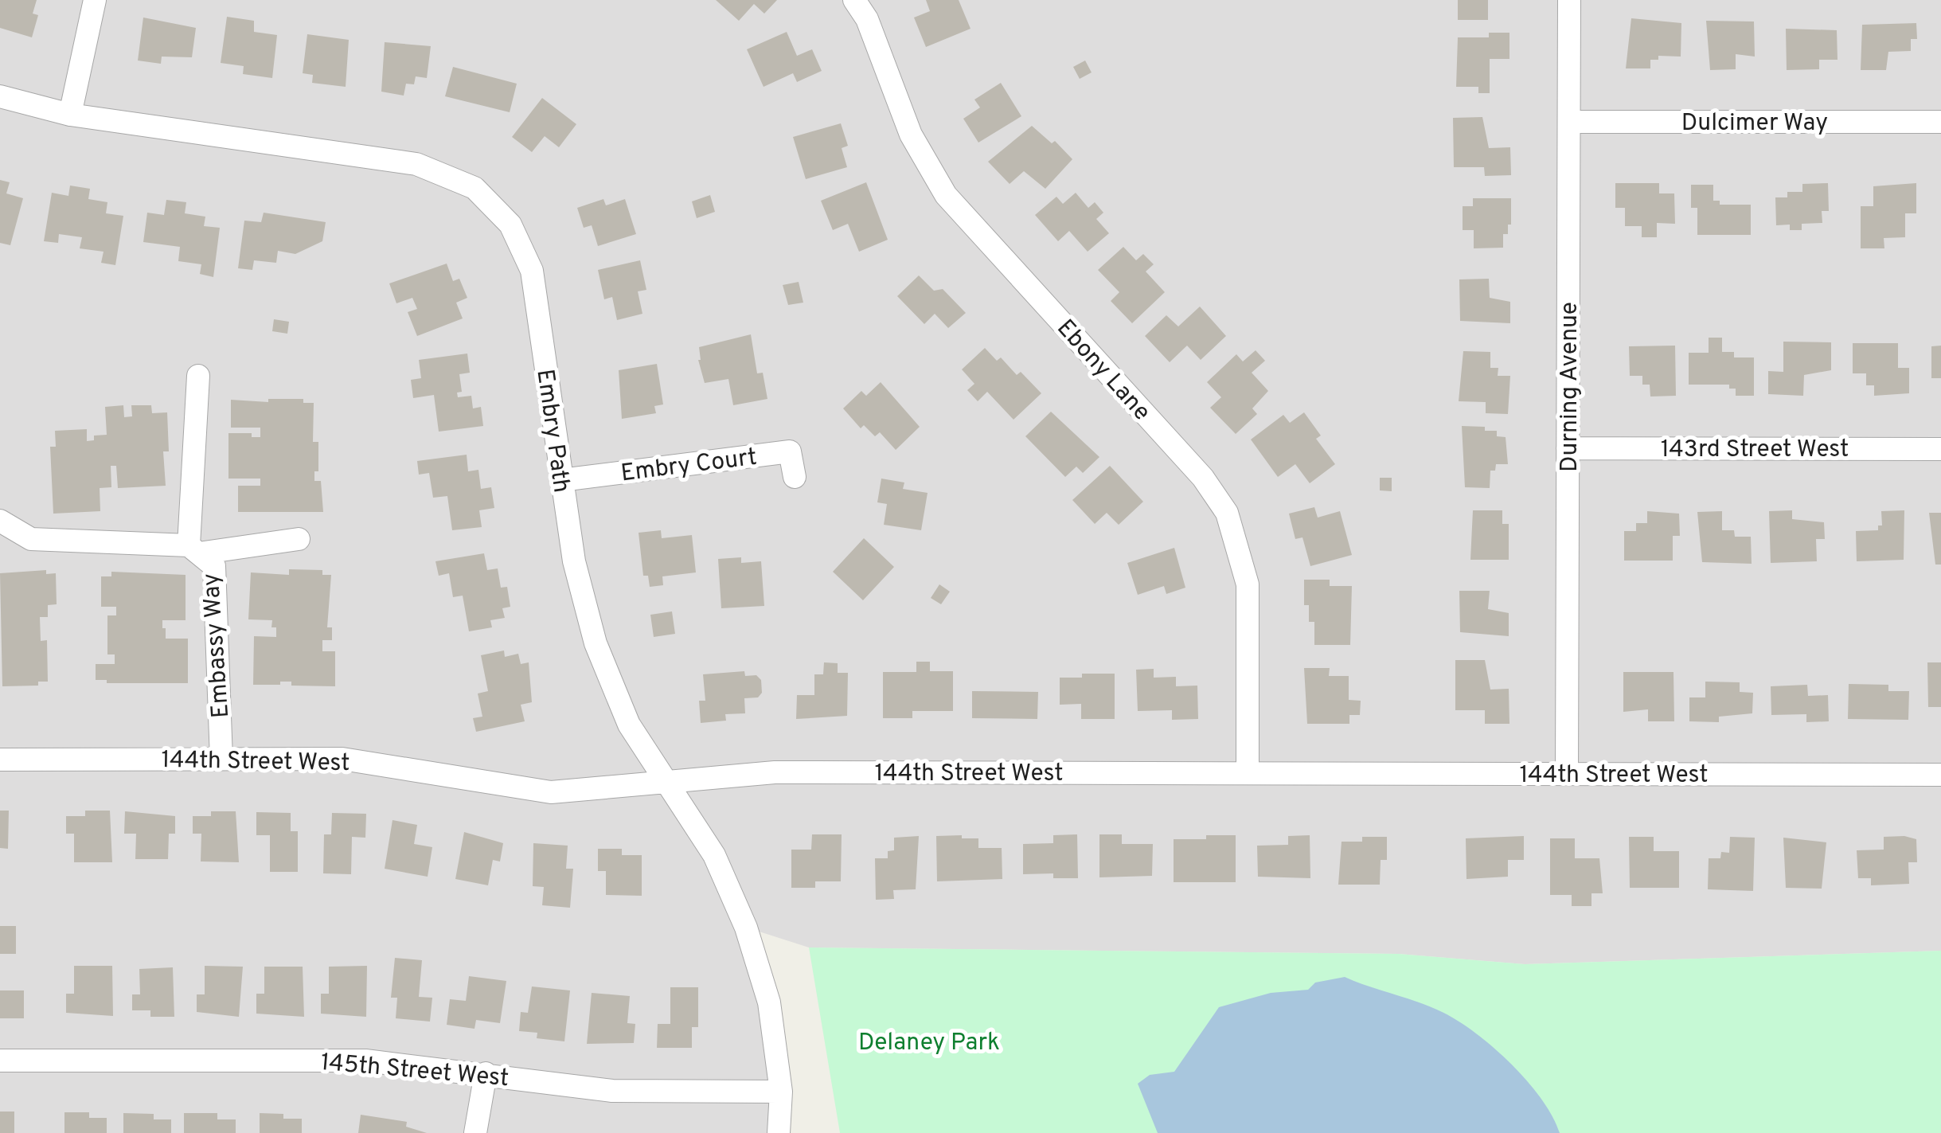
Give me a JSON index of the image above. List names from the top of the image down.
{
  "streets": {
    "street": [
      "Dulcimer Way",
      "Ebony Lane",
      "Durning Avenue",
      "Embry Path",
      "143rd Street West",
      "Embry Court",
      "Embassy Way",
      "144th Street West",
      "145th Street West"
    ]
  },
  "crossings": [
    ["Dulcimer Way", "Durning Avenue"],
    ["Ebony Lane", "144th Street West"],
    ["Durning Avenue", "143rd Street West"],
    ["Durning Avenue", "144th Street West"],
    ["Embry Path", "Embry Court"],
    ["Embry Path", "144th Street West"],
    ["Embry Path", "145th Street West"],
    ["Embassy Way", "144th Street West"]
  ],
  "parks": ["Delaney Park"]
}
